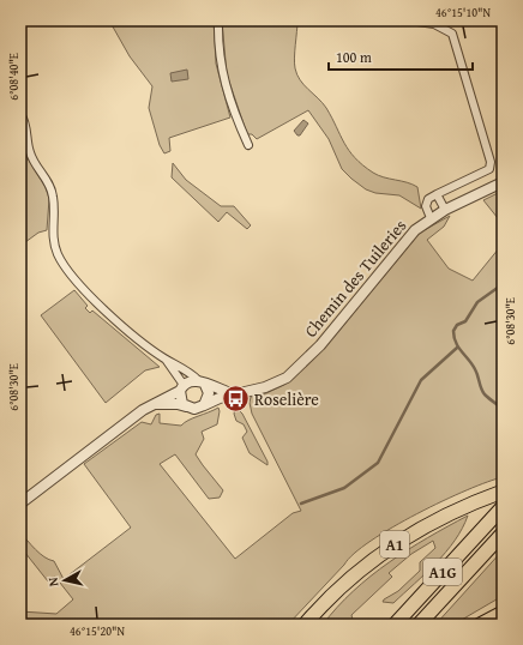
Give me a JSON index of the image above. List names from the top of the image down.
{
  "streets": {
    "highway": ["A1", "A1G"],
    "street": ["Chemin des Tuileries"]
  },
  "places": {
    "bus stop": ["Roselière"]
  },
  "scale_bar": "100 m",
  "north": "left",
  "coordinates": [
    "46°15'10\"N",
    "6°08'40\"E",
    "6°08'30\"E",
    "46°15'20\"N"
  ]
}
